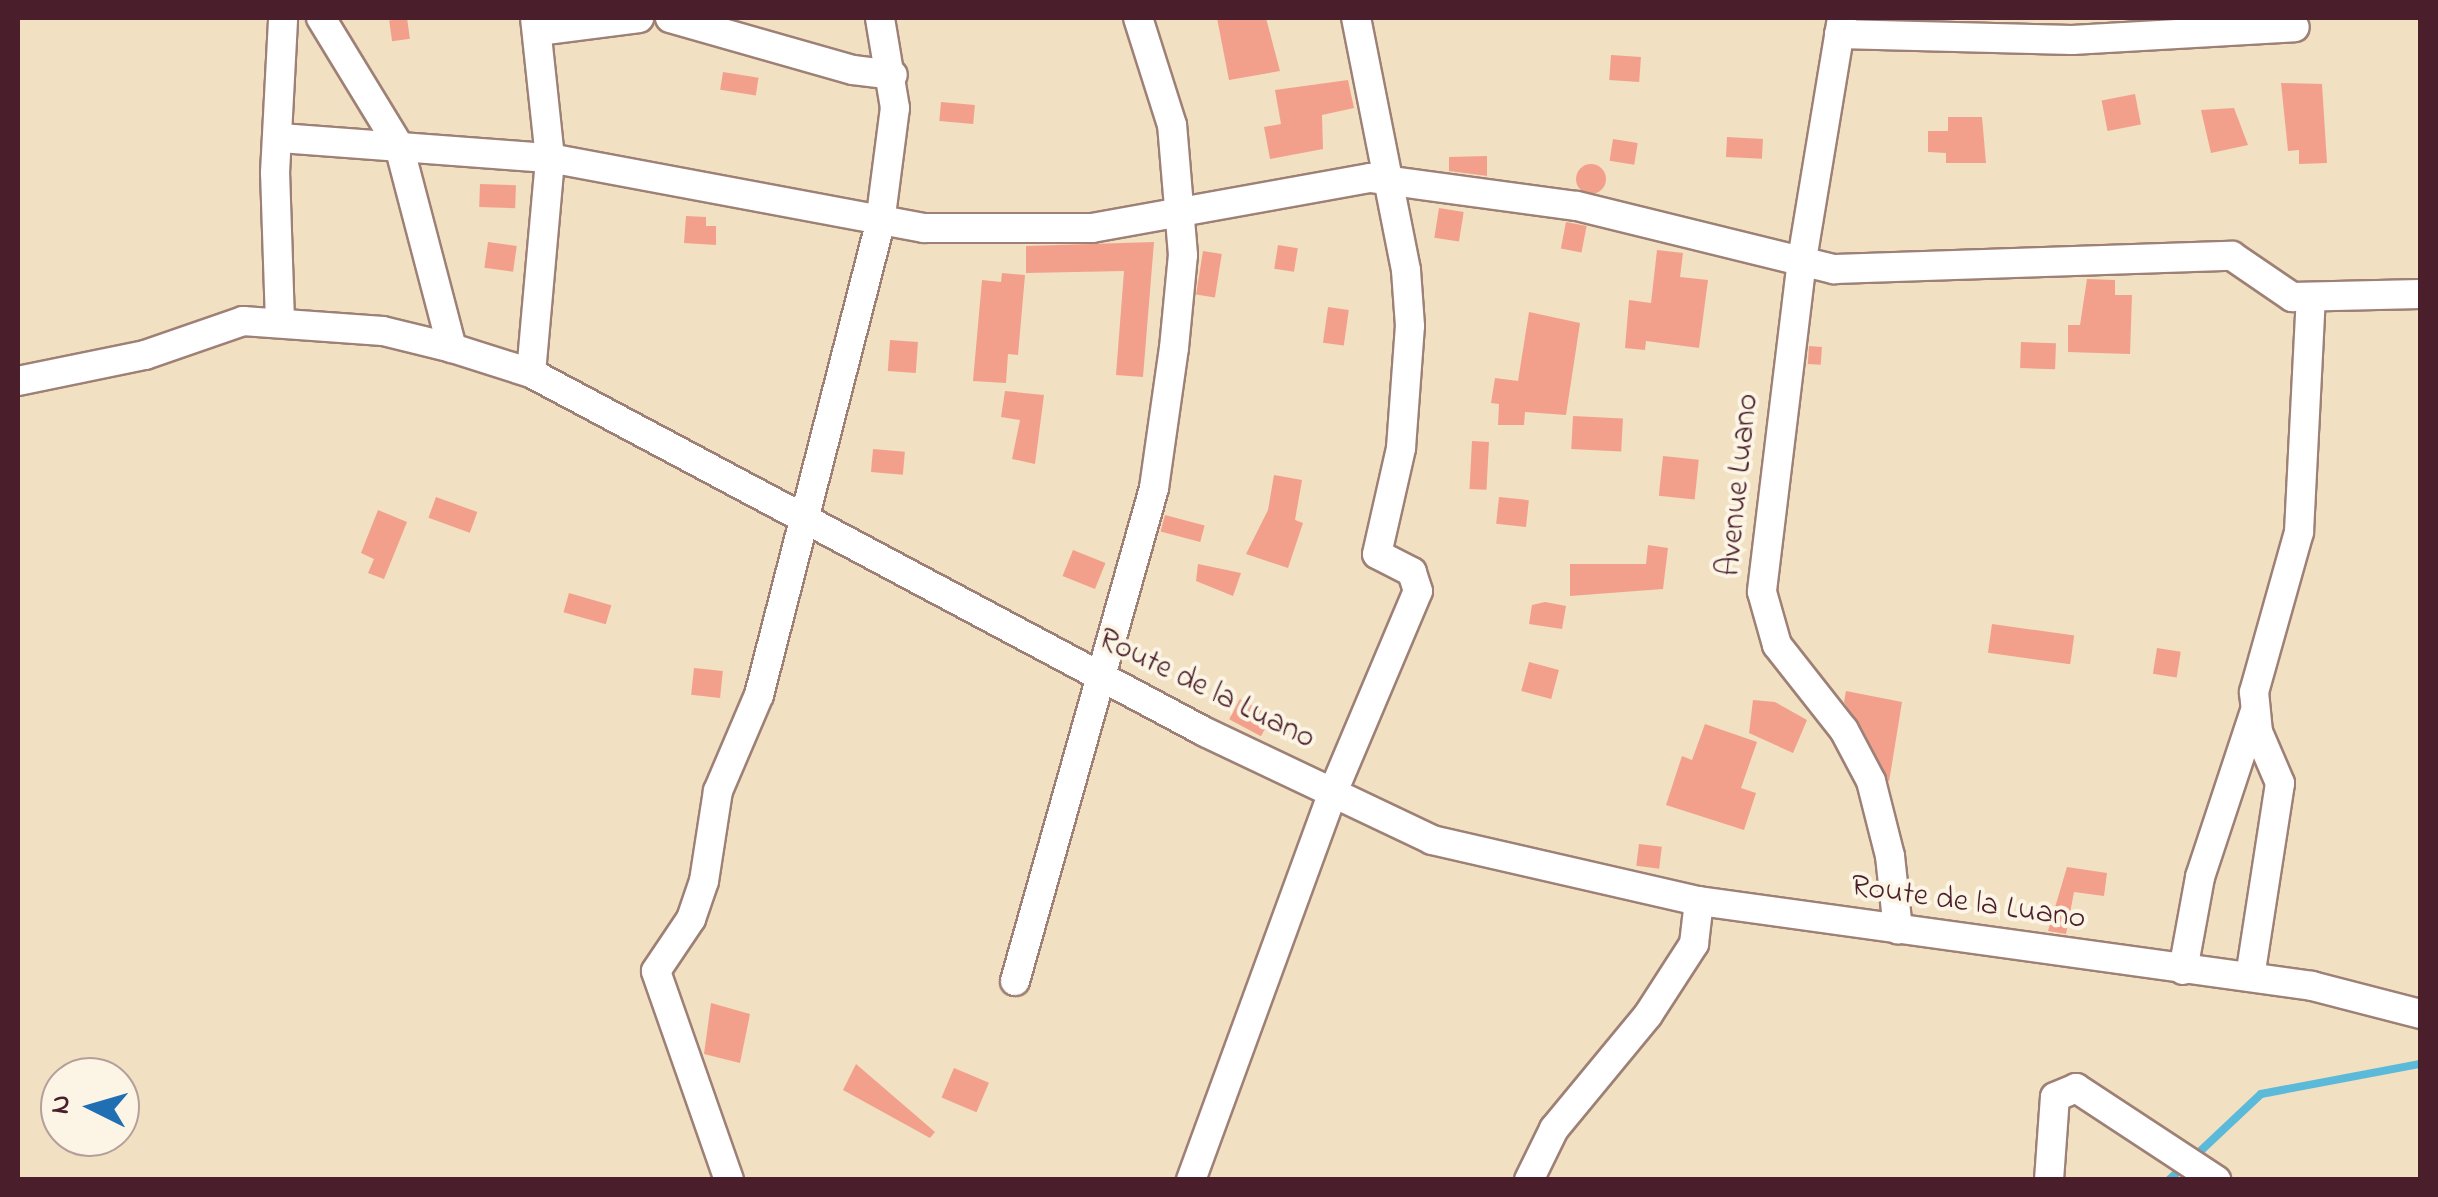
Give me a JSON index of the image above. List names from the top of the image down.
{
  "streets": {
    "street": ["Avenue Luano", "Route de la Luano"]
  },
  "crossings": [
    ["Avenue Luano", "Route de la Luano"]
  ],
  "north": "left"
}
